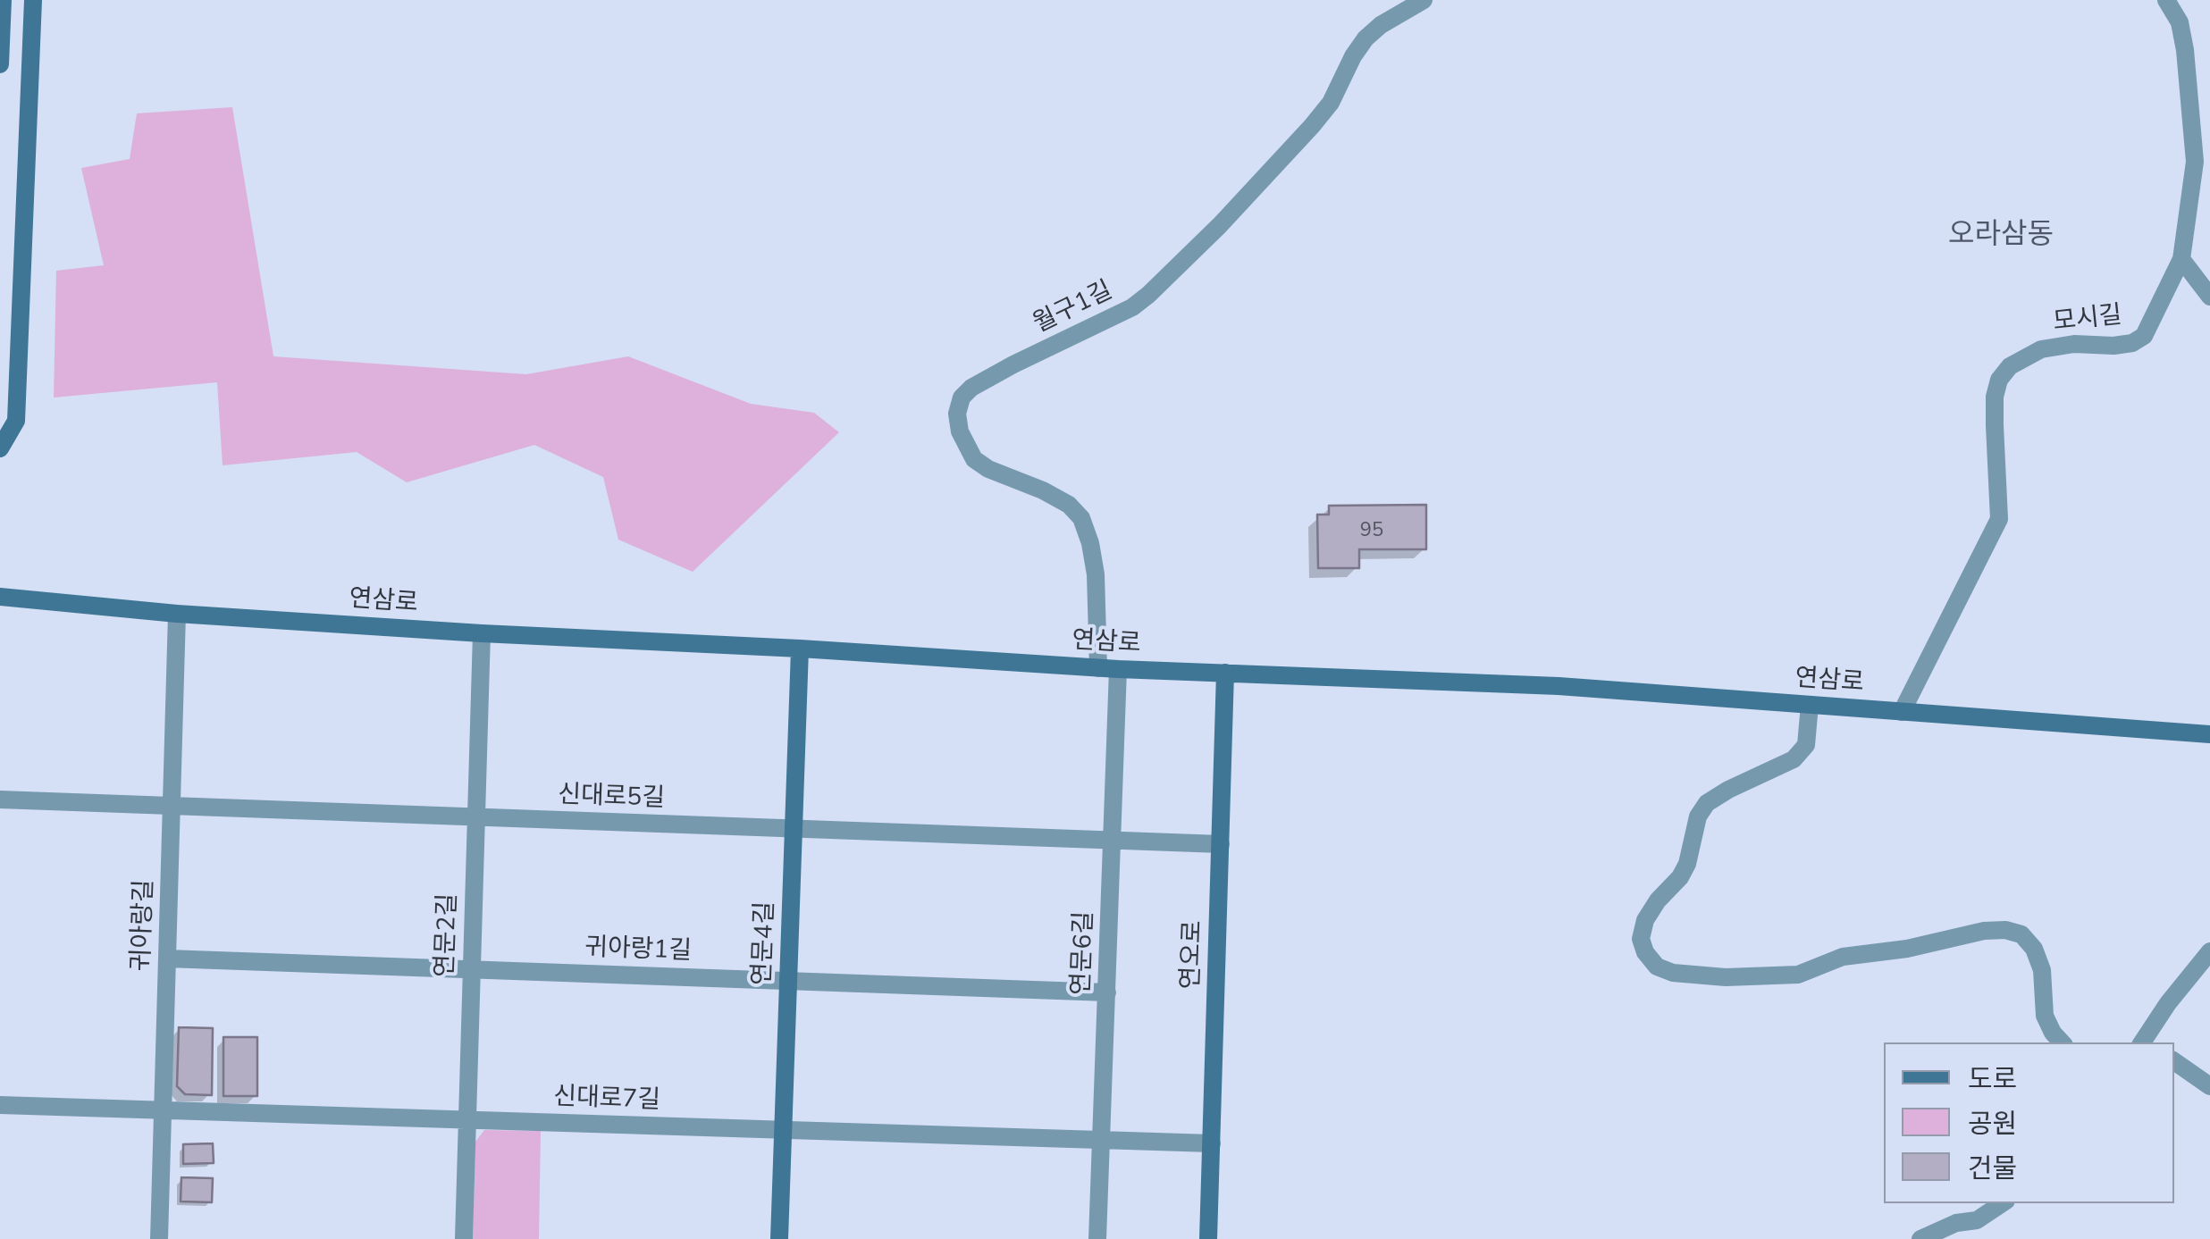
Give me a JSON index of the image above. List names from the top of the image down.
{
  "streets": {
    "main road": ["연삼로", "연문4길", "연오로"],
    "street": [
      "월구1길",
      "모시길",
      "신대로5길",
      "귀아랑길",
      "연문2길",
      "귀아랑1길",
      "연문6길",
      "신대로7길"
    ]
  },
  "crossings": [
    ["월구1길", "연삼로"],
    ["모시길", "연삼로"],
    ["연삼로", "귀아랑길"],
    ["연삼로", "연문2길"],
    ["연삼로", "연문4길"],
    ["연삼로", "연문6길"],
    ["연삼로", "연오로"],
    ["신대로5길", "귀아랑길"],
    ["신대로5길", "연문2길"],
    ["신대로5길", "연문4길"],
    ["신대로5길", "연문6길"],
    ["신대로5길", "연오로"],
    ["귀아랑길", "귀아랑1길"],
    ["귀아랑길", "신대로7길"],
    ["연문2길", "귀아랑1길"],
    ["연문2길", "신대로7길"],
    ["연문4길", "귀아랑1길"],
    ["연문4길", "신대로7길"],
    ["귀아랑1길", "연문6길"],
    ["연문6길", "신대로7길"],
    ["연오로", "신대로7길"]
  ],
  "districts": ["오라삼동"],
  "house_numbers": ["95"],
  "legend": ["도로", "공원", "건물"]
}
